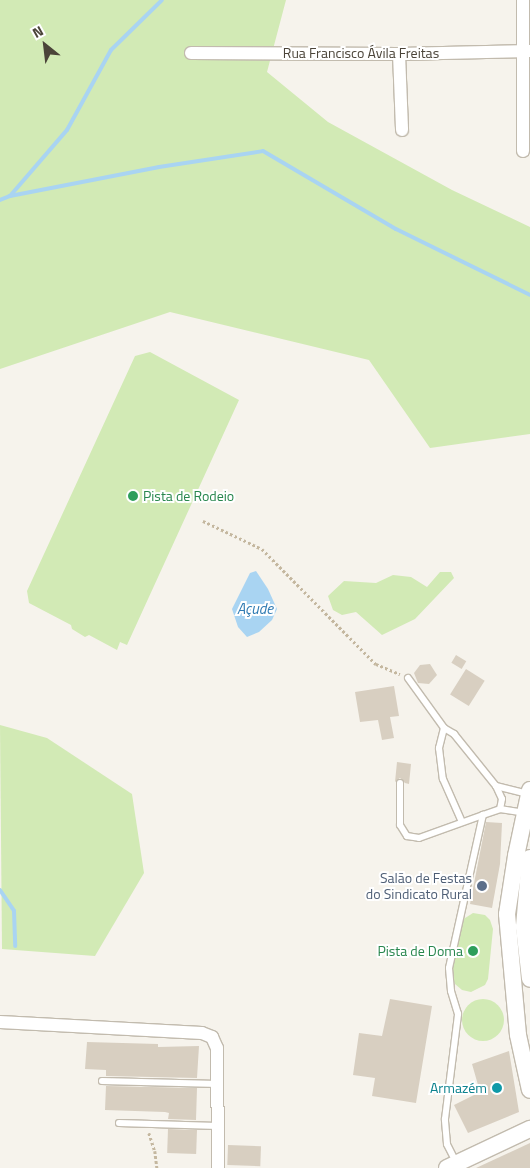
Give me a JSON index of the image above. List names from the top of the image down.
{
  "streets": {
    "street": ["Rua Francisco Ávila Freitas"]
  },
  "water": ["Açude"],
  "places": [
    "Pista de Rodeio",
    "Salão de Festas do Sindicato Rural",
    "Pista de Doma",
    "Armazém"
  ],
  "north": "top left"
}
